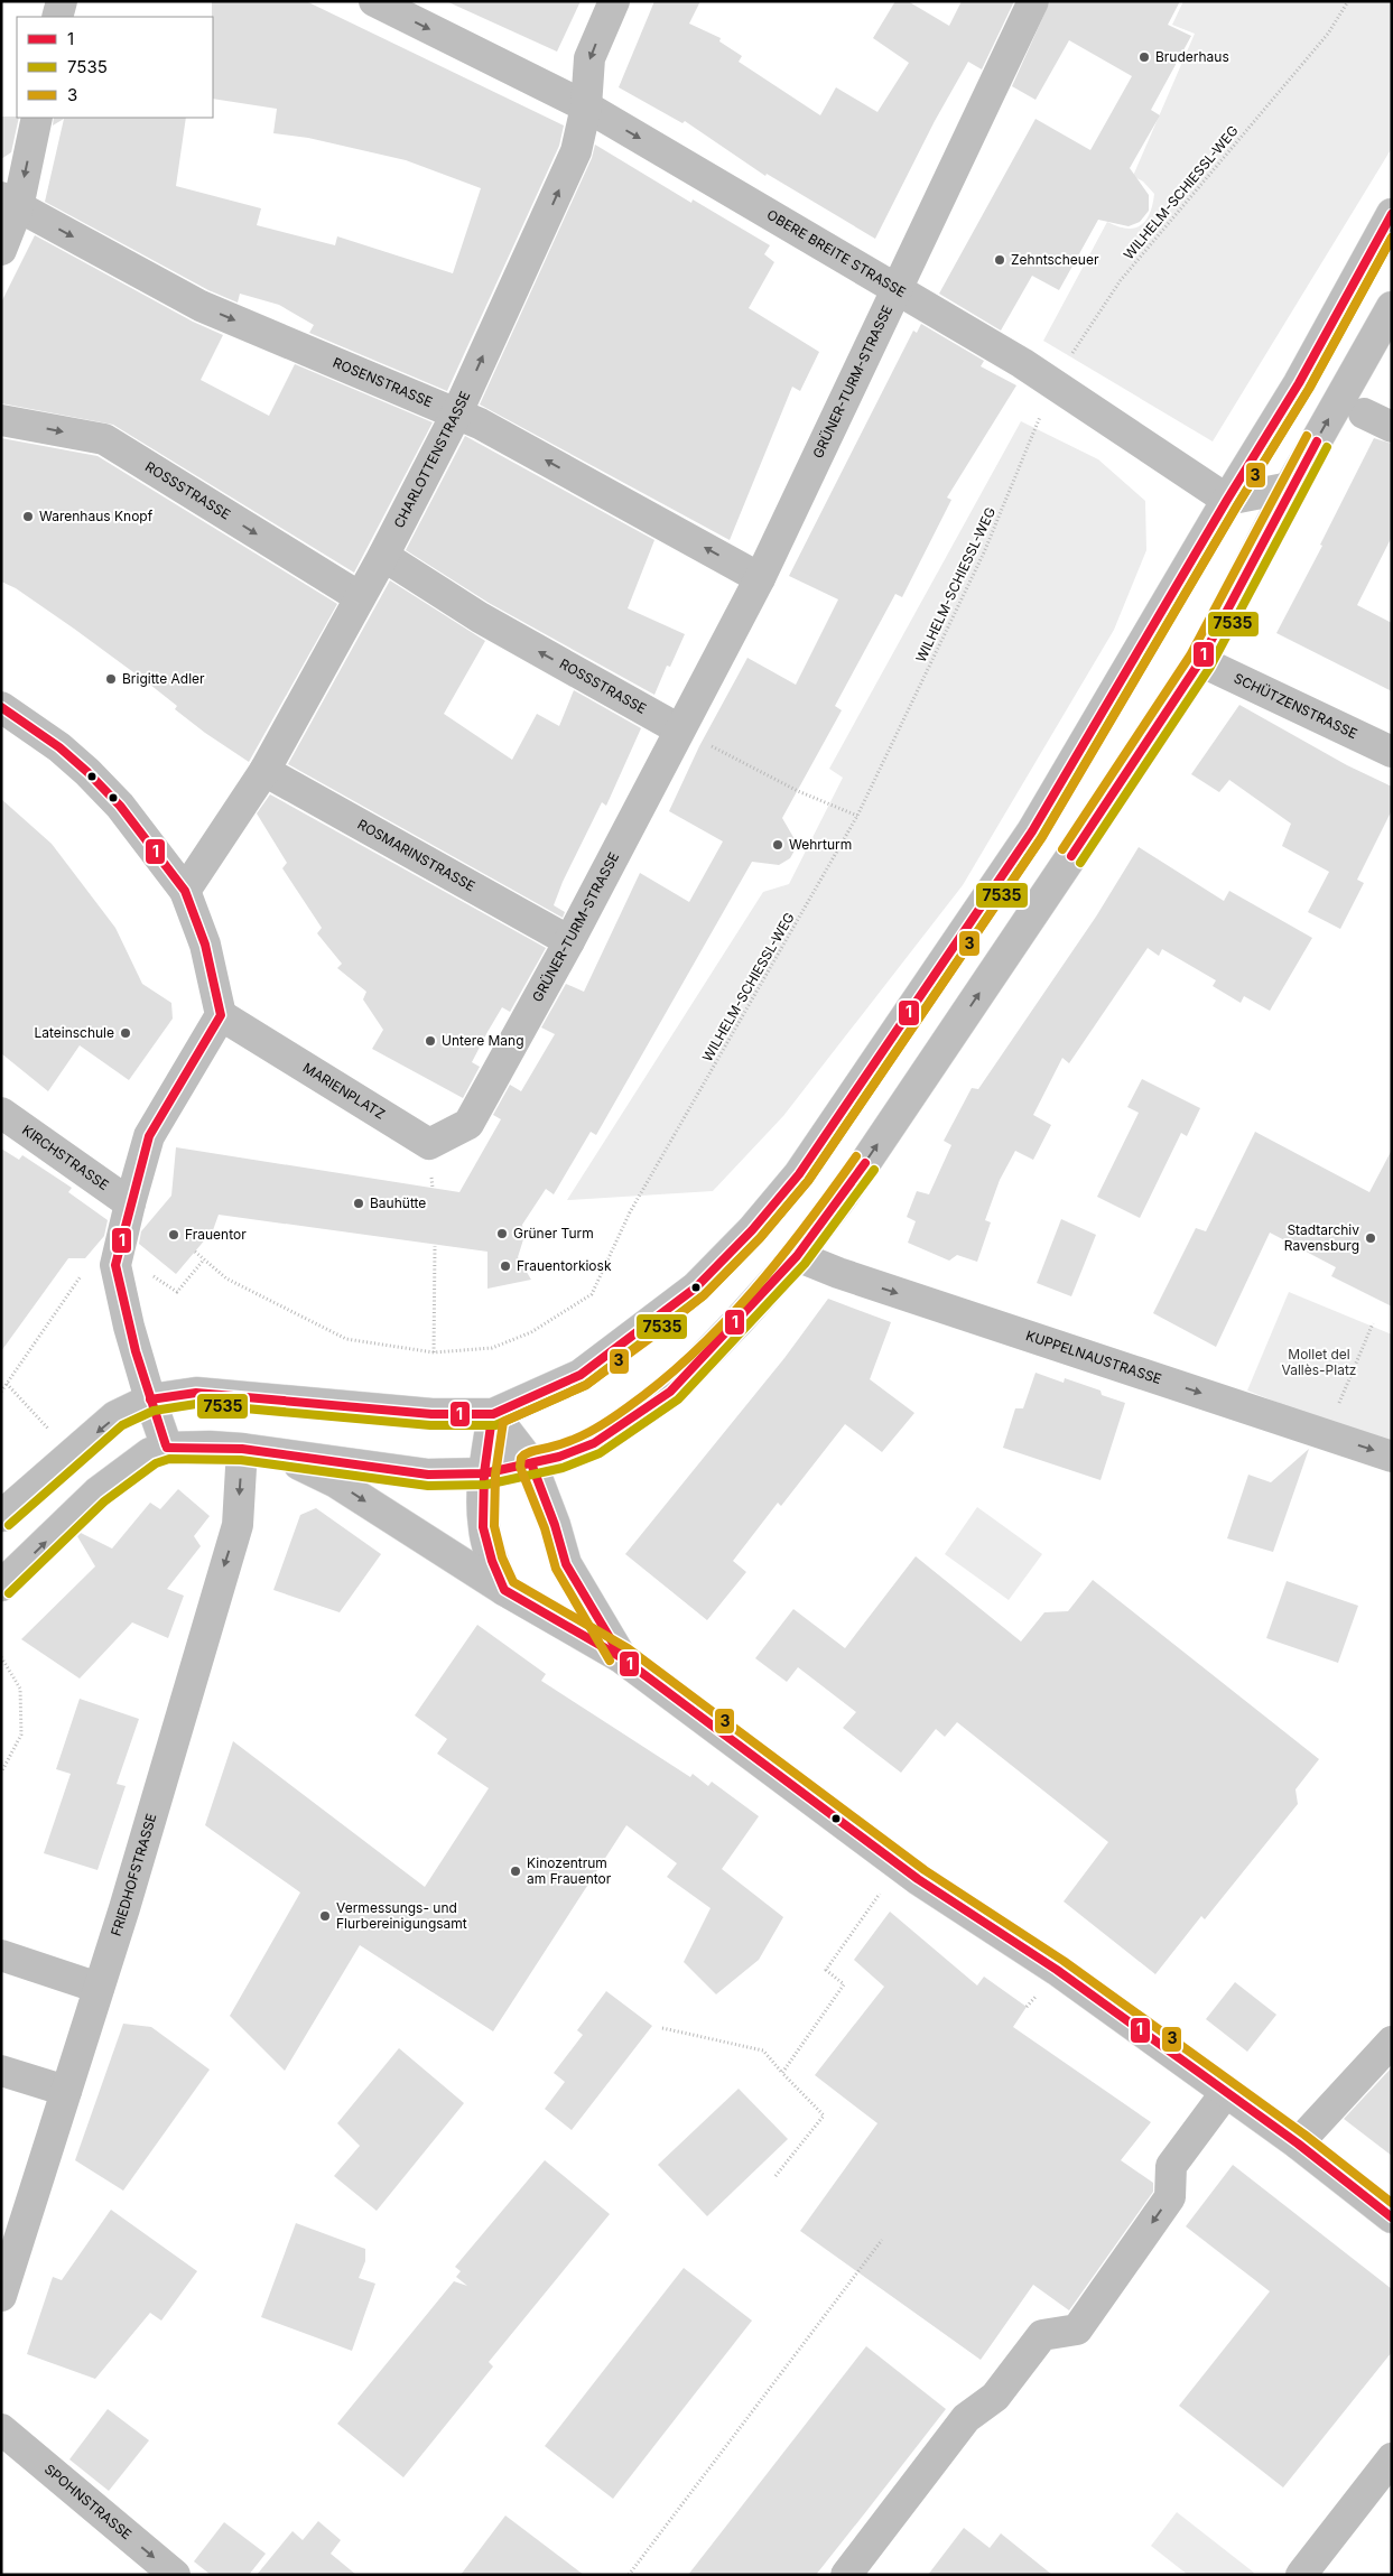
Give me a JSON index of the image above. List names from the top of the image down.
{
  "streets": {
    "street": [
      "OBERE BREITE STRASSE",
      "ROSENSTRASSE",
      "GRÜNER-TURM-STRASSE",
      "CHARLOTTENSTRASSE",
      "ROSSSTRASSE",
      "SCHÜTZENSTRASSE",
      "ROSMARINSTRASSE",
      "MARIENPLATZ",
      "KIRCHSTRASSE",
      "KUPPELNAUSTRASSE",
      "FRIEDHOFSTRASSE",
      "SPOHNSTRASSE"
    ],
    "path": ["WILHELM-SCHIESSL-WEG"]
  },
  "crossings": [
    ["WILHELM-SCHIESSL-WEG", "OBERE BREITE STRASSE"],
    ["OBERE BREITE STRASSE", "GRÜNER-TURM-STRASSE"],
    ["OBERE BREITE STRASSE", "CHARLOTTENSTRASSE"],
    ["ROSENSTRASSE", "GRÜNER-TURM-STRASSE"],
    ["ROSENSTRASSE", "CHARLOTTENSTRASSE"],
    ["GRÜNER-TURM-STRASSE", "ROSSSTRASSE"],
    ["GRÜNER-TURM-STRASSE", "ROSMARINSTRASSE"],
    ["GRÜNER-TURM-STRASSE", "MARIENPLATZ"],
    ["CHARLOTTENSTRASSE", "ROSSSTRASSE"],
    ["CHARLOTTENSTRASSE", "ROSMARINSTRASSE"]
  ],
  "one_way": [
    "OBERE BREITE STRASSE",
    "KUPPELNAUSTRASSE",
    "FRIEDHOFSTRASSE",
    "SPOHNSTRASSE"
  ],
  "parks": ["Mollet del Vallès-Platz"],
  "places": [
    "Bruderhaus",
    "Zehntscheuer",
    "Warenhaus Knopf",
    "Brigitte Adler",
    "Wehrturm",
    "Lateinschule",
    "Untere Mang",
    "Bauhütte",
    "Grüner Turm",
    "Frauentor",
    "Stadtarchiv Ravensburg",
    "Frauentorkiosk",
    "Kinozentrum am Frauentor",
    "Vermessungs- und Flurbereinigungsamt"
  ],
  "lines": ["transit line 1", "transit line 7535", "transit line 3"],
  "legend": ["1", "7535", "3"]
}
